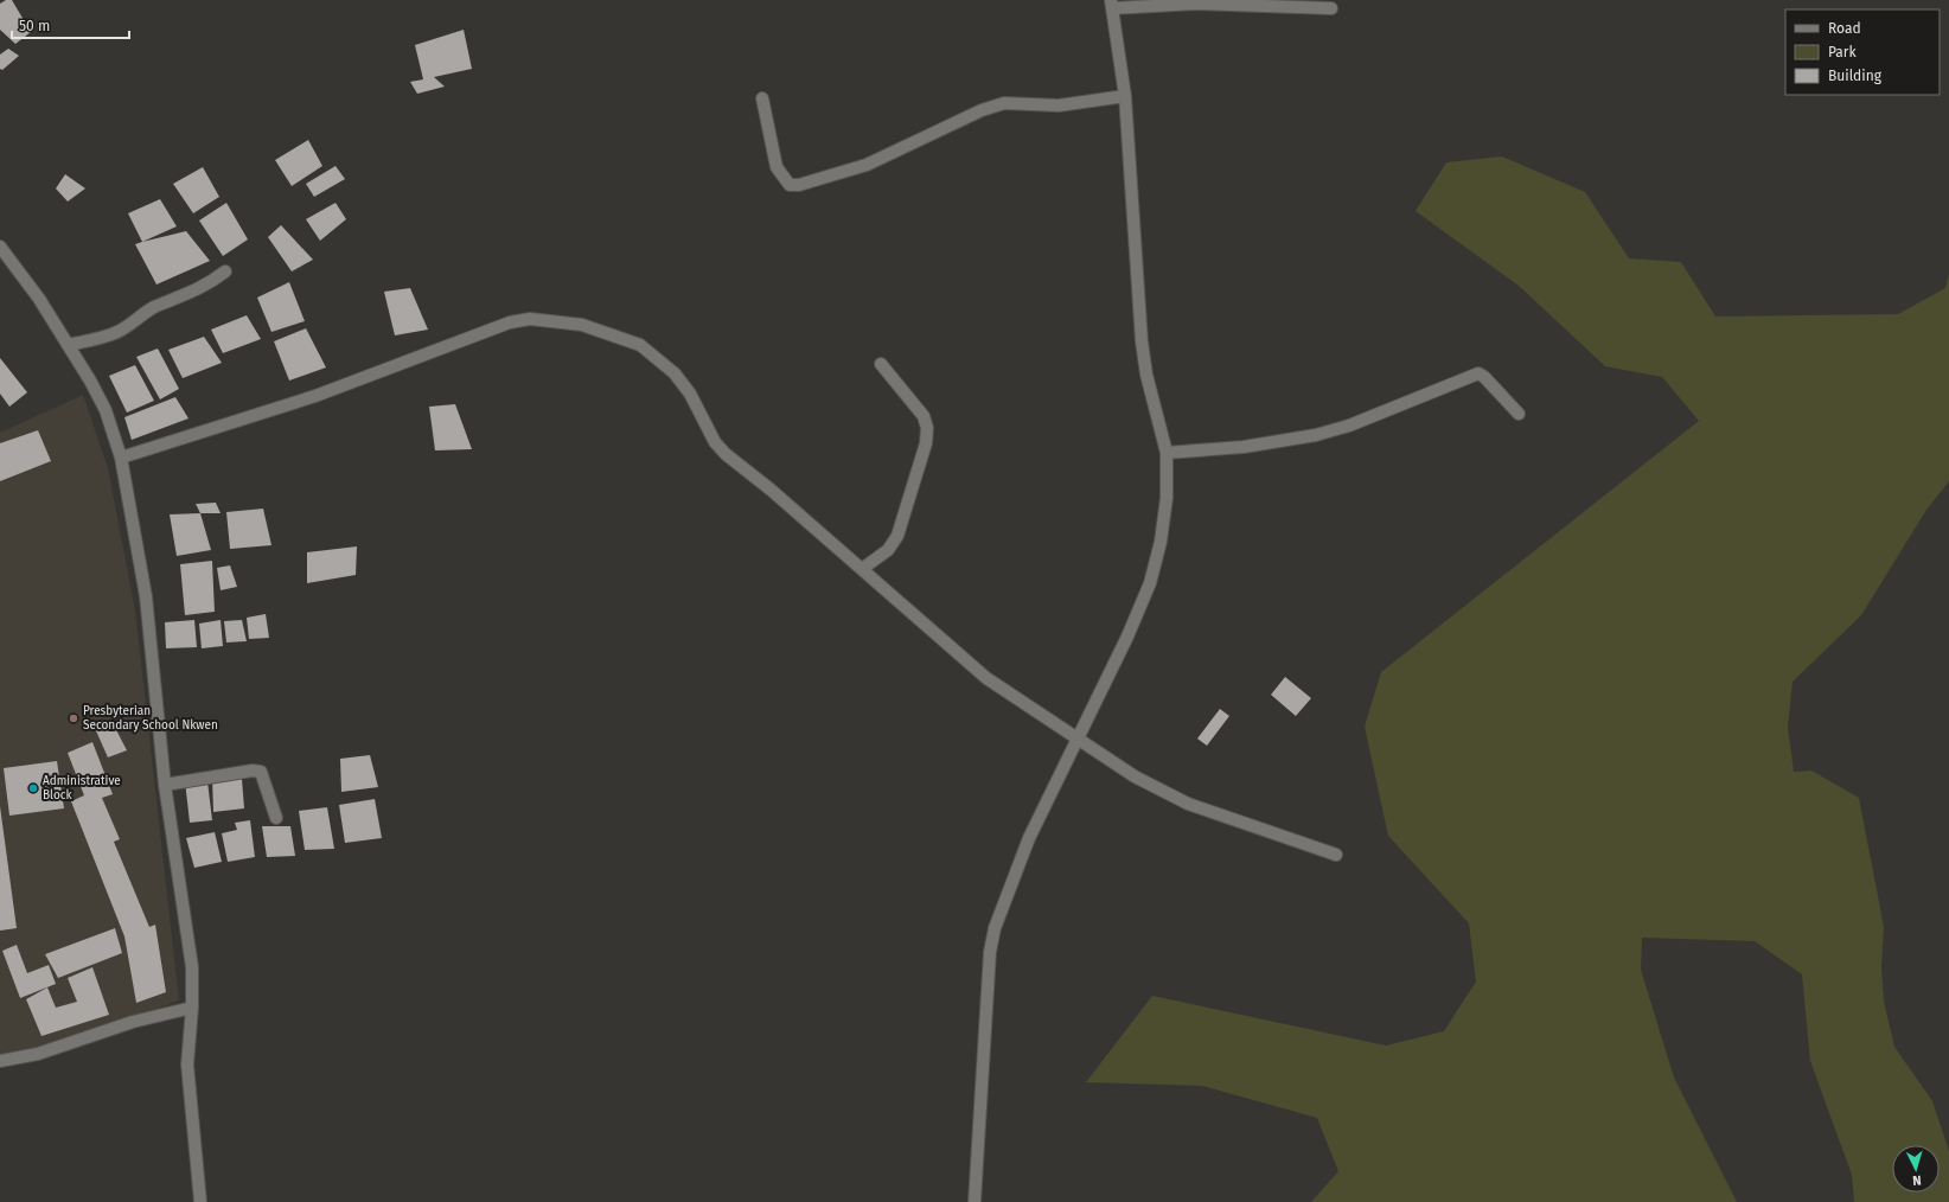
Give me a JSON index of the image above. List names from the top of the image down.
{
  "places": ["Presbyterian Secondary School Nkwen", "Administrative Block"],
  "legend": ["Road", "Park", "Building"],
  "scale_bar": "50 m",
  "north": "bottom"
}
